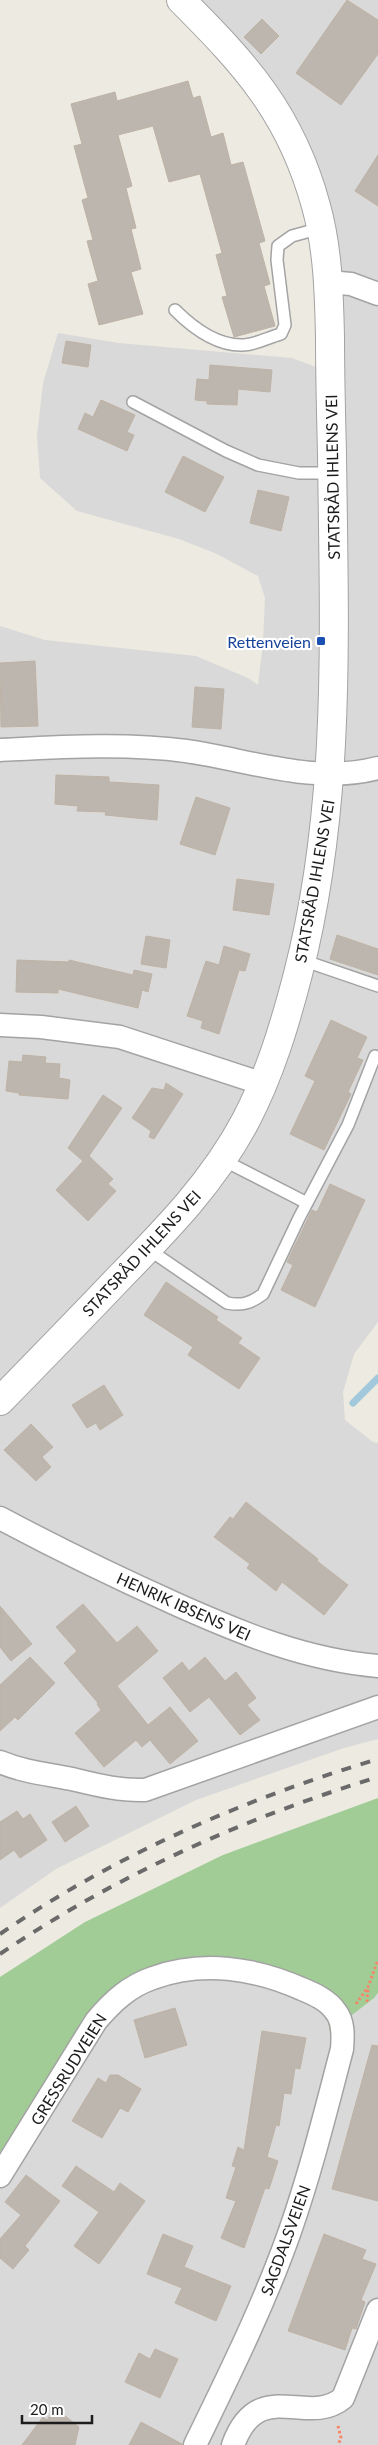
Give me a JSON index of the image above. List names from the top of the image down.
{
  "streets": {
    "street": [
      "STATSRÅD IHLENS VEI",
      "HENRIK IBSENS VEI",
      "GRESSRUDVEIEN",
      "SAGDALSVEIEN"
    ]
  },
  "crossings": [
    ["GRESSRUDVEIEN", "SAGDALSVEIEN"]
  ],
  "places": {
    "transit": ["Rettenveien"]
  },
  "scale_bar": "20 m"
}
